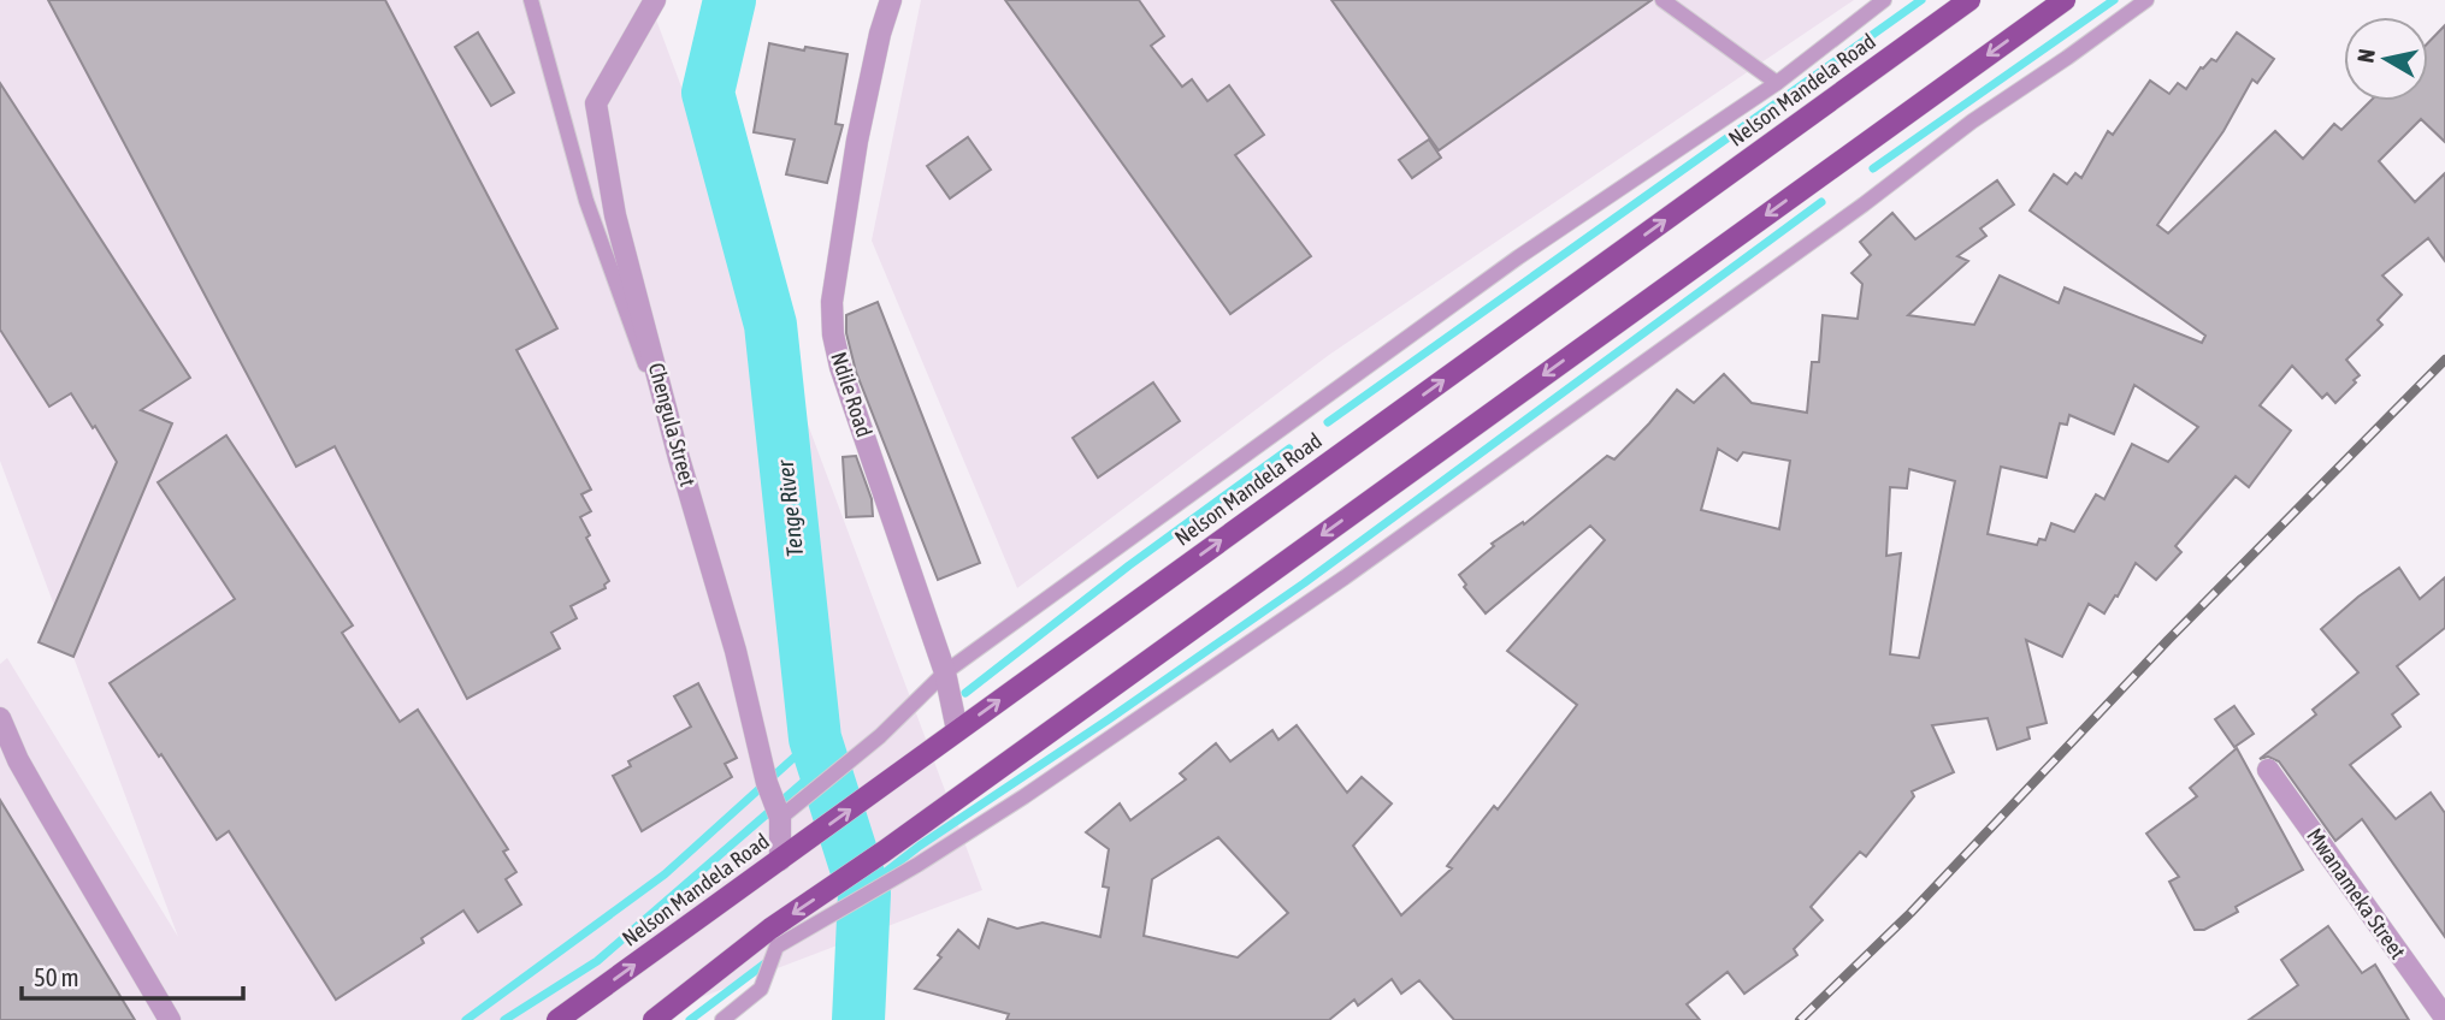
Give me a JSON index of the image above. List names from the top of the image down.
{
  "streets": {
    "main road": ["Nelson Mandela Road"],
    "street": ["Ndile Road", "Chengula Street", "Mwanameka Street"]
  },
  "crossings": [
    ["Nelson Mandela Road", "Ndile Road"],
    ["Nelson Mandela Road", "Chengula Street"]
  ],
  "water": ["Tenge River"],
  "scale_bar": "50 m",
  "north": "left"
}
